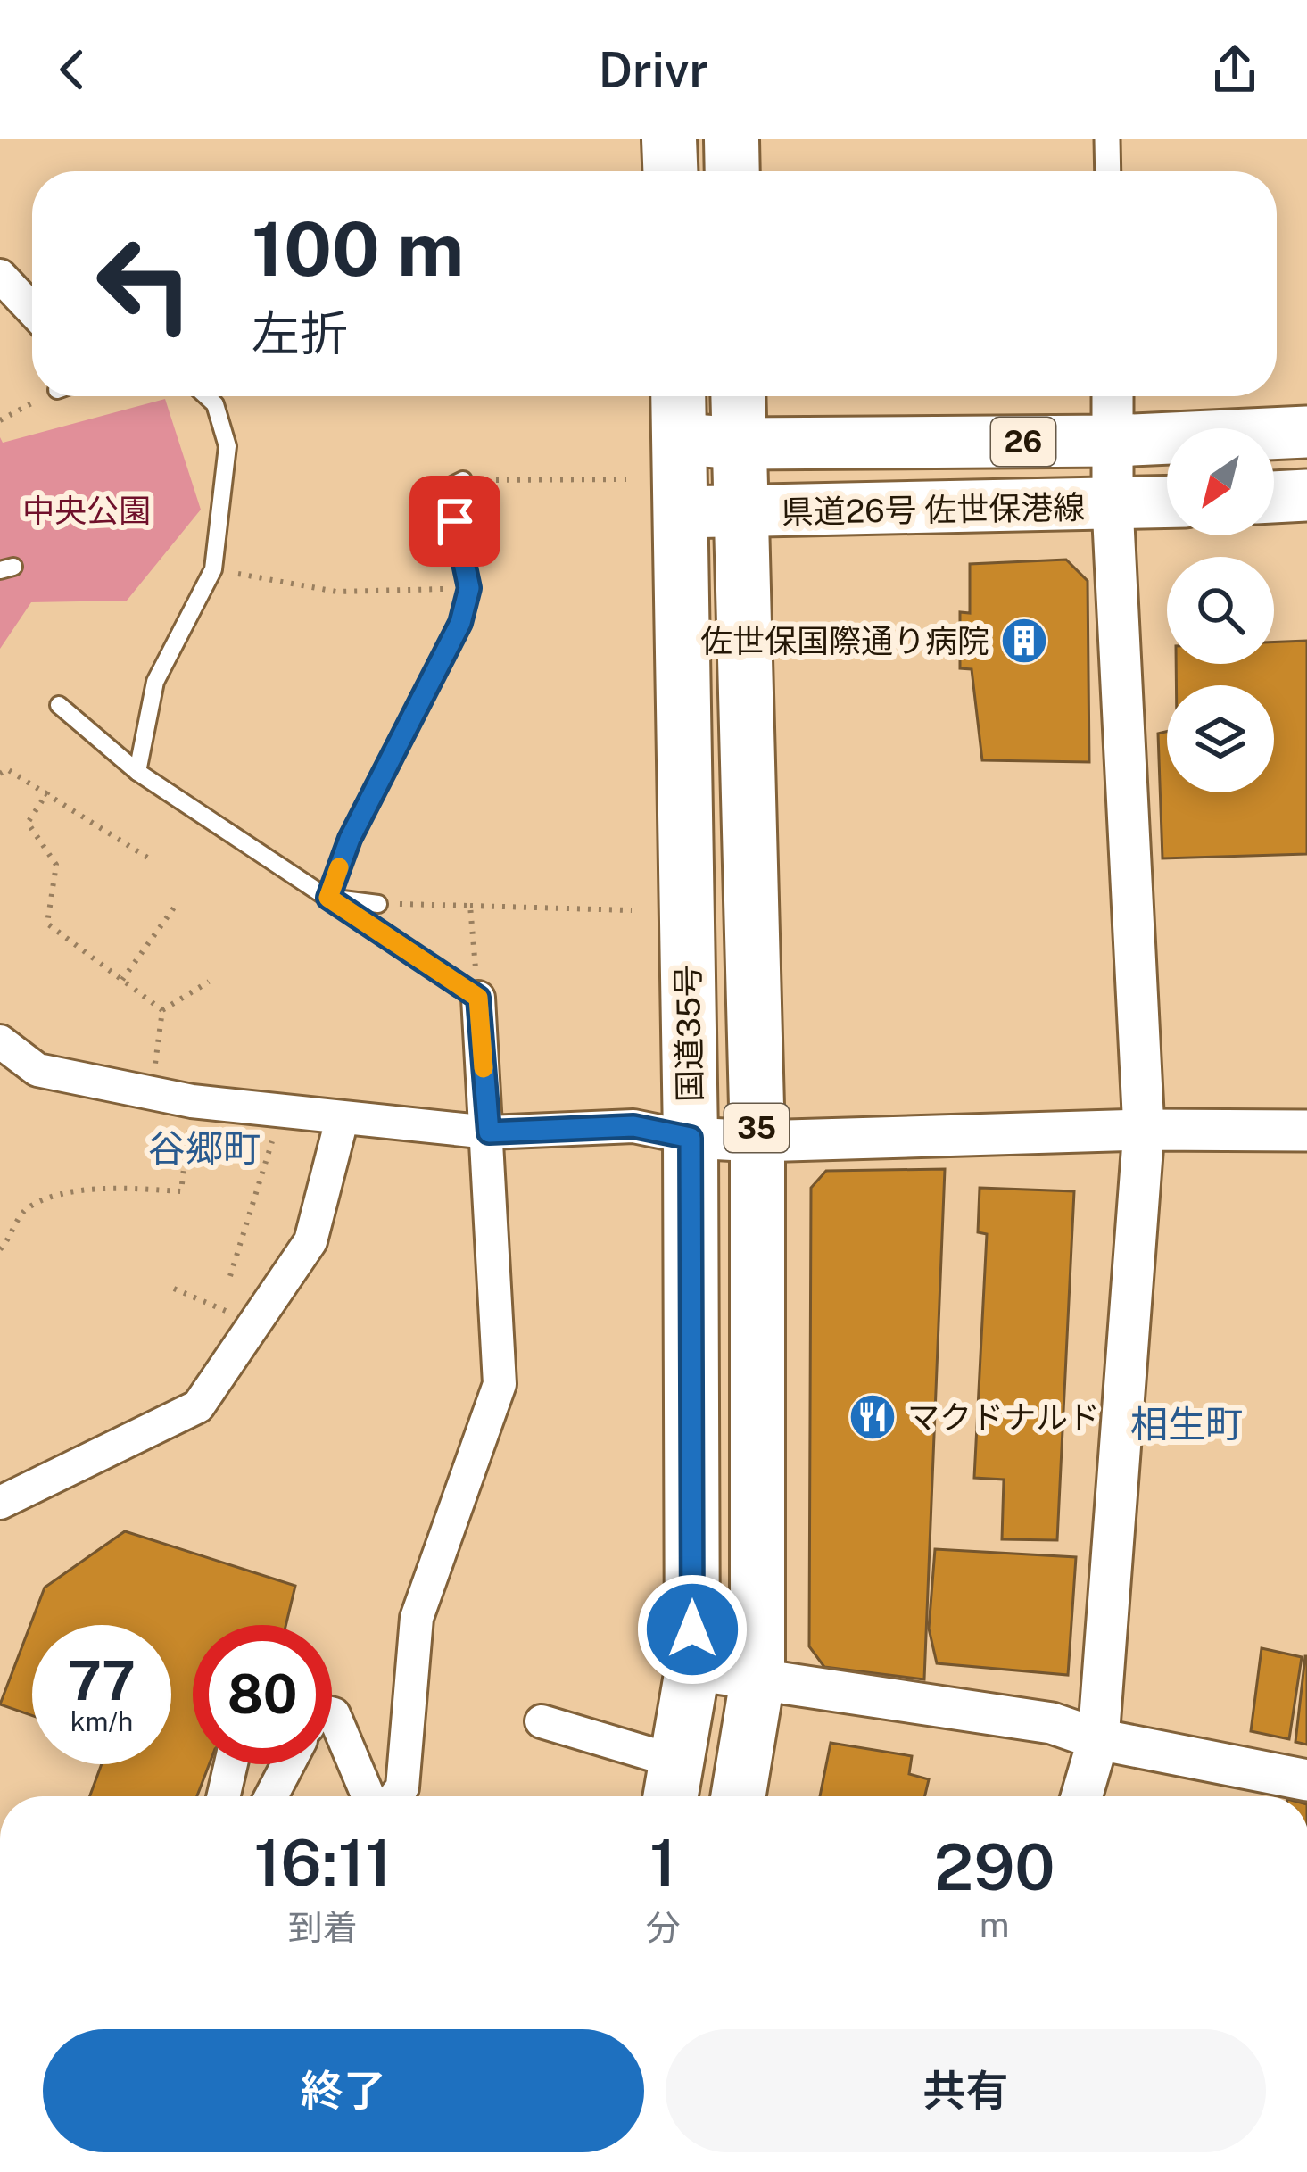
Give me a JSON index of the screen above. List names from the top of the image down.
{
  "streets": {
    "highway": ["国道35号", "35"],
    "main road": ["26", "県道26号 佐世保港線"]
  },
  "crossings": [
    ["県道26号 佐世保港線", "国道35号"]
  ],
  "districts": ["谷郷町", "相生町"],
  "parks": ["中央公園"],
  "places": {
    "building": ["佐世保国際通り病院"],
    "restaurant": ["マクドナルド"]
  },
  "north": "bottom left",
  "page": {
    "header": "Drivr",
    "turn": ["100 m", "左折"],
    "speed": "77 km/h",
    "limit": "80",
    "eta": [
      "16:11",
      "到着",
      "1",
      "分",
      "290",
      "m"
    ],
    "buttons": ["終了", "共有"]
  }
}
